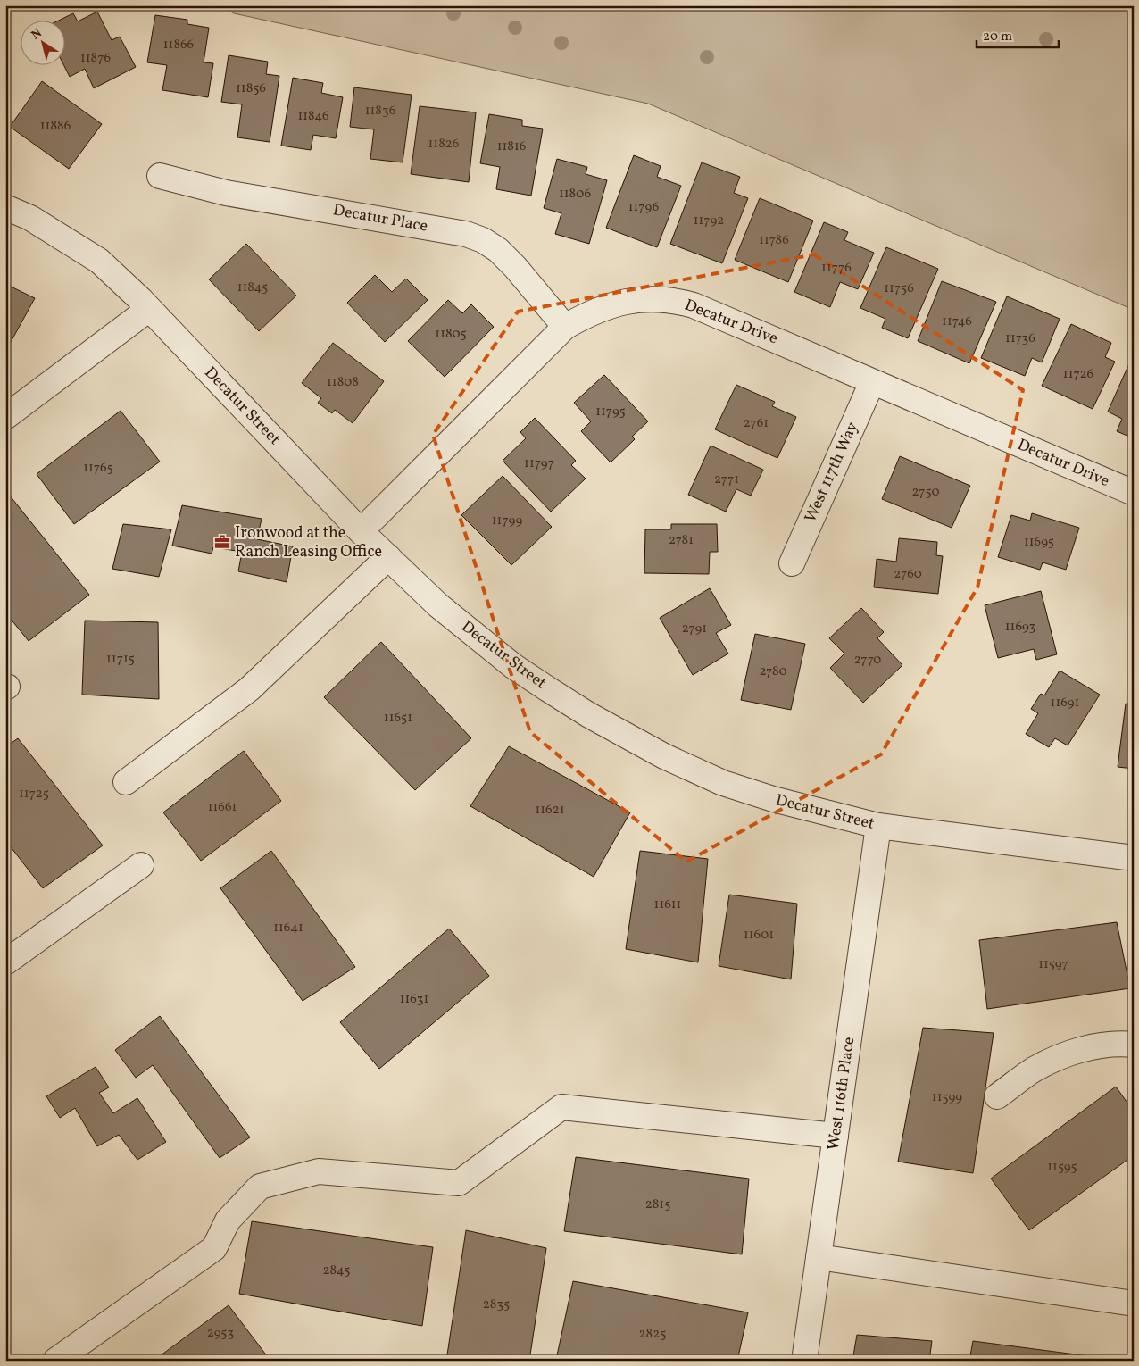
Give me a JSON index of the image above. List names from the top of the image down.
{
  "streets": {
    "street": [
      "Decatur Place",
      "Decatur Drive",
      "Decatur Street",
      "West 117th Way",
      "West 116th Place"
    ]
  },
  "crossings": [
    ["Decatur Place", "Decatur Drive"],
    ["Decatur Drive", "Decatur Street"],
    ["Decatur Drive", "West 117th Way"],
    ["Decatur Street", "West 116th Place"]
  ],
  "places": {
    "office": ["Ironwood at the Ranch Leasing Office"]
  },
  "house_numbers": [
    "11866",
    "11876",
    "11856",
    "11836",
    "11846",
    "11886",
    "11826",
    "11816",
    "11806",
    "11796",
    "11792",
    "11786",
    "11776",
    "11845",
    "11756",
    "11746",
    "11805",
    "11736",
    "11726",
    "11808",
    "11795",
    "2761",
    "11797",
    "11765",
    "2771",
    "2750",
    "11799",
    "2781",
    "11695",
    "2760",
    "11693",
    "2791",
    "11715",
    "2770",
    "2780",
    "11691",
    "11651",
    "11725",
    "11661",
    "11621",
    "11611",
    "11641",
    "11601",
    "11597",
    "11631",
    "11599",
    "11595",
    "2815",
    "2845",
    "2835",
    "2953",
    "2825"
  ],
  "scale_bar": "20 m",
  "north": "top left"
}
